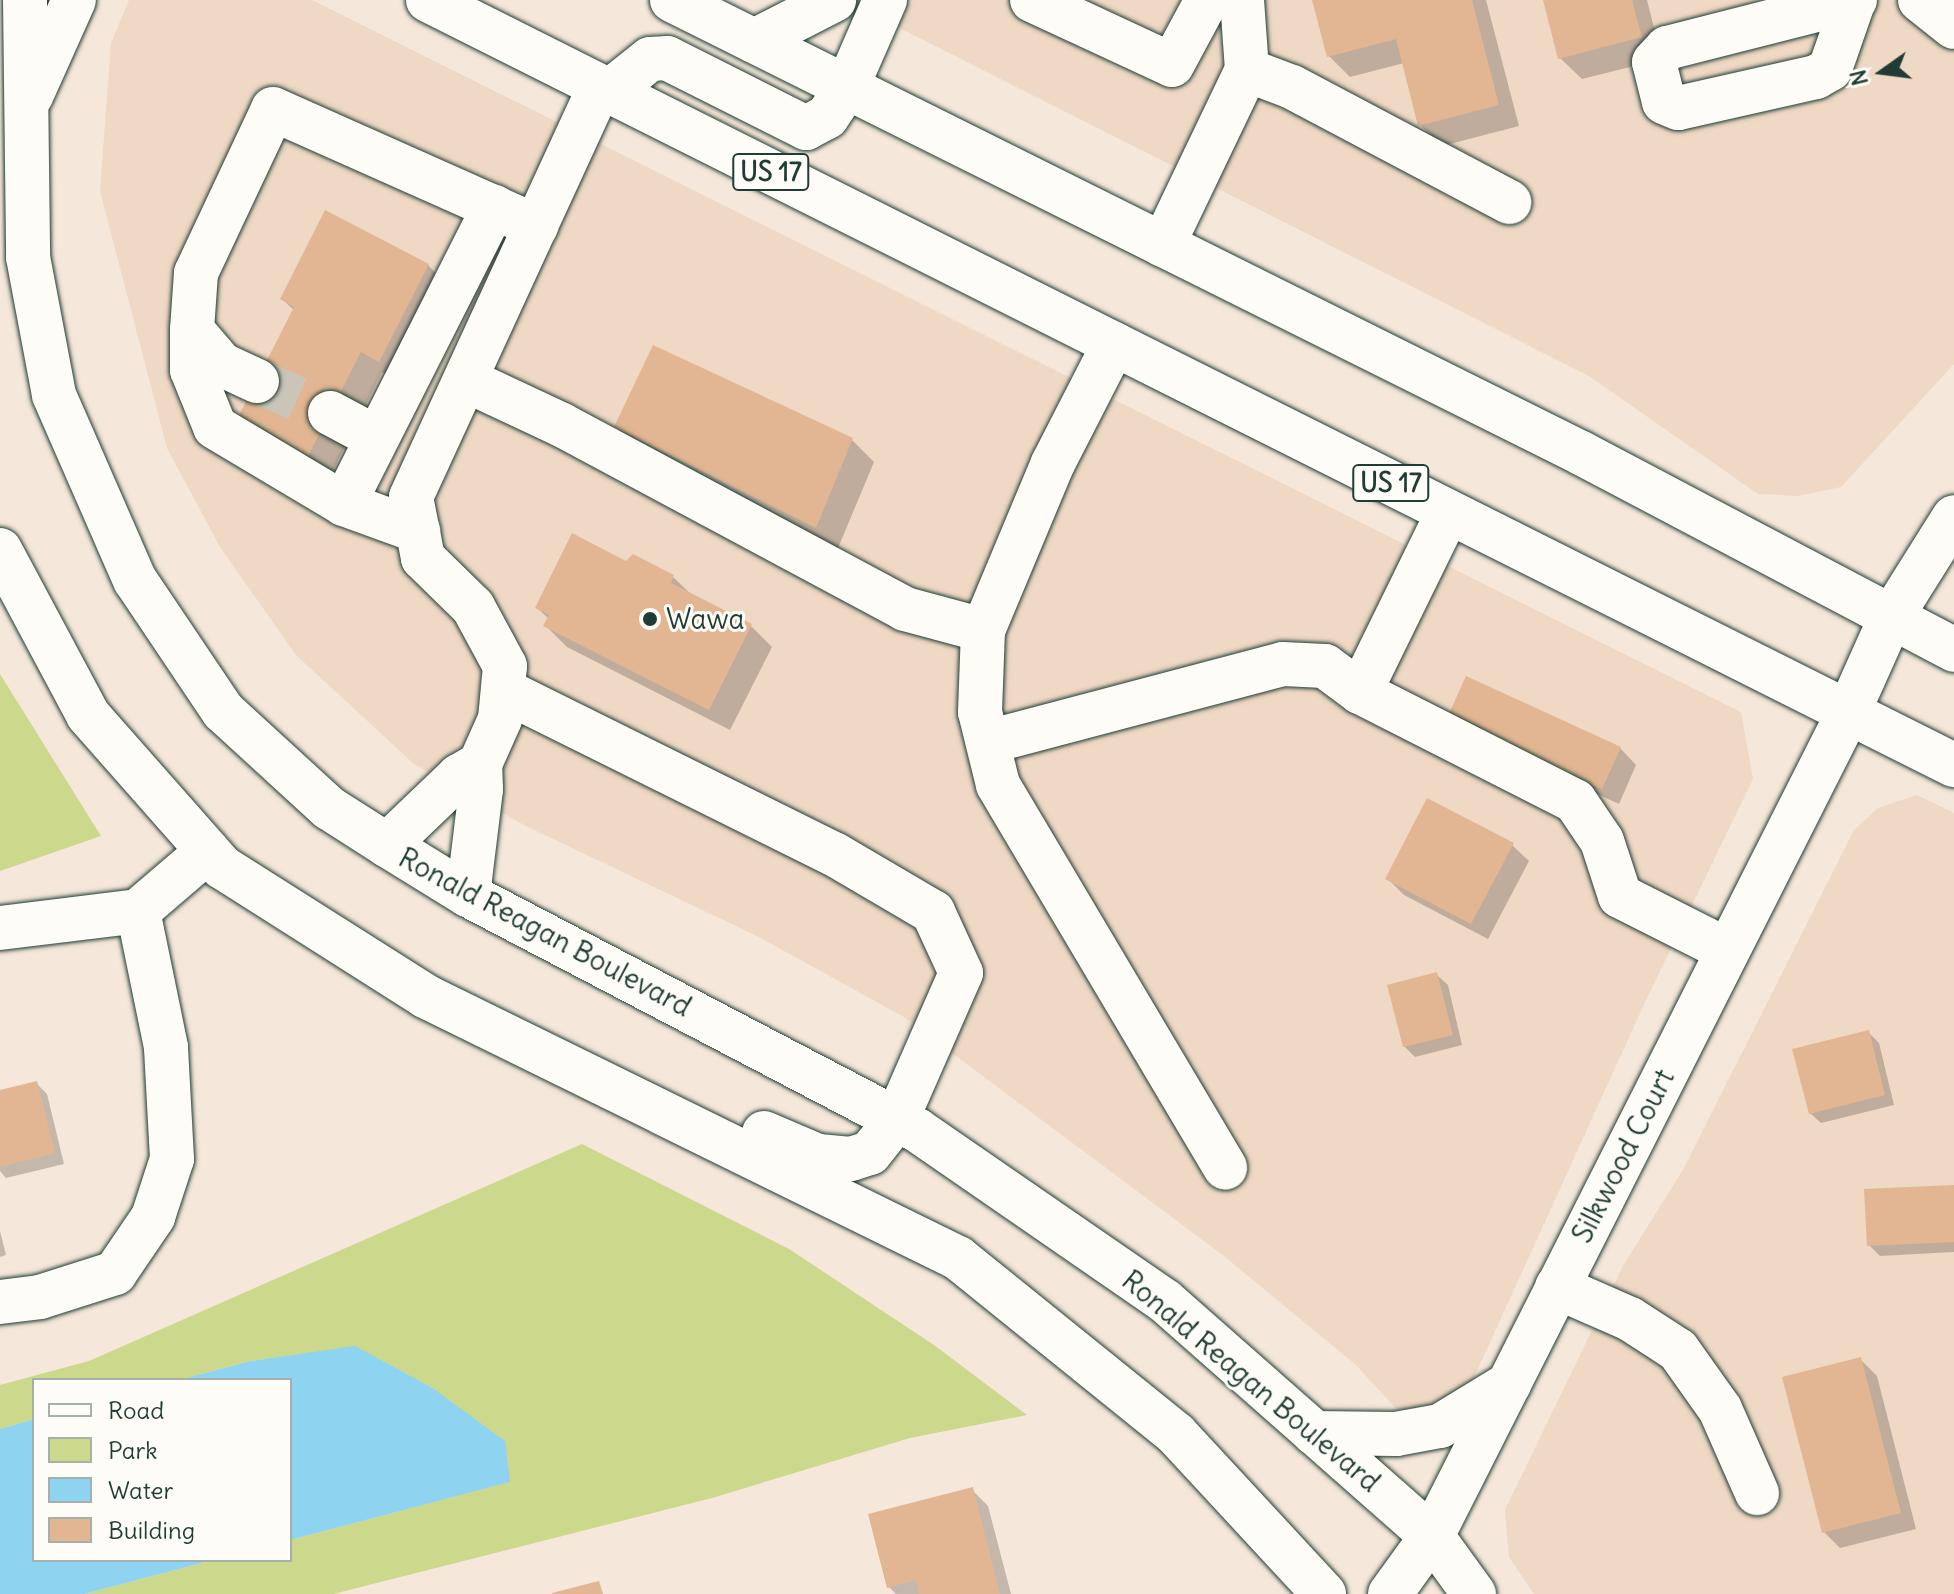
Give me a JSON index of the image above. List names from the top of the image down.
{
  "streets": {
    "main road": ["US 17", "Ronald Reagan Boulevard", "Silkwood Court"]
  },
  "crossings": [
    ["US 17", "Silkwood Court"],
    ["Ronald Reagan Boulevard", "Silkwood Court"]
  ],
  "places": ["Wawa"],
  "legend": [
    "Road",
    "Park",
    "Water",
    "Building"
  ],
  "north": "left"
}
